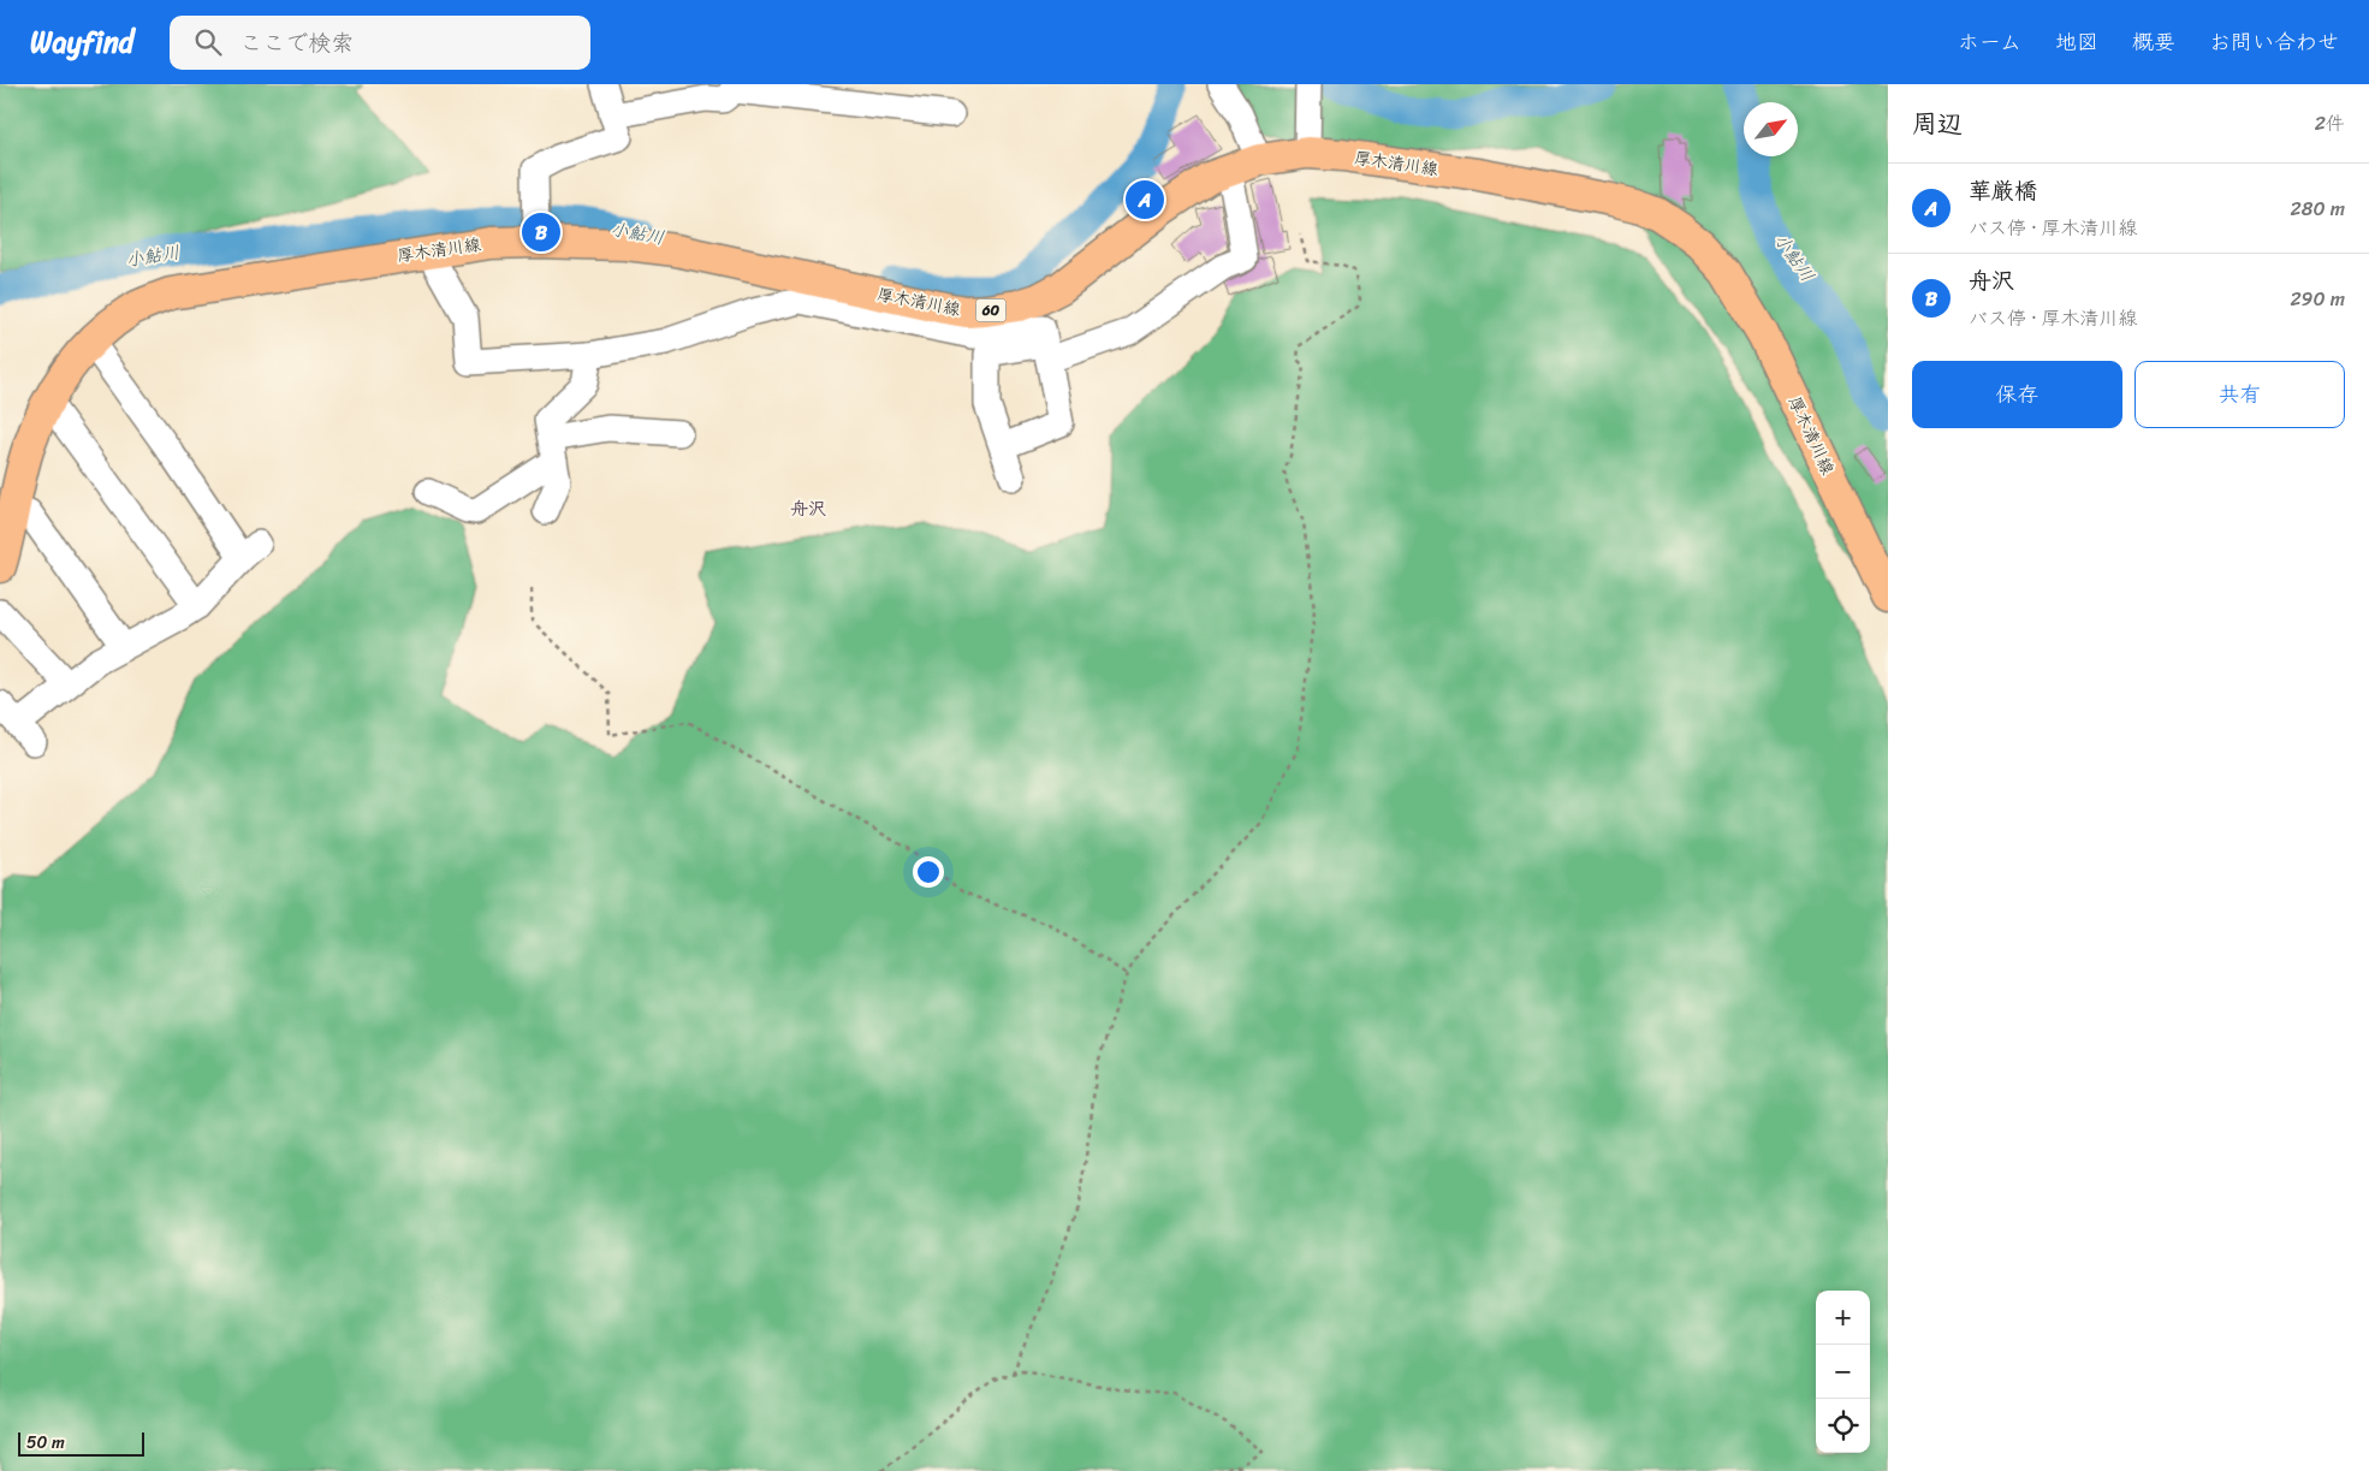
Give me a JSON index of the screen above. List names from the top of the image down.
{
  "streets": {
    "main road": ["厚木清川線", "60"]
  },
  "districts": ["舟沢"],
  "water": ["小鮎川"],
  "scale_bar": "50 m",
  "north": "top right",
  "page": {
    "header": "Wayfind",
    "search": "ここで検索",
    "nav": [
      "ホーム",
      "地図",
      "概要",
      "お問い合わせ"
    ],
    "heading": ["周辺", "2件"],
    "list": [
      {
        "mark": "A",
        "name": "華厳橋",
        "note": "バス停 · 厚木清川線",
        "value": "280 m"
      },
      {
        "mark": "B",
        "name": "舟沢",
        "note": "バス停 · 厚木清川線",
        "value": "290 m"
      }
    ],
    "pins": ["A", "B"],
    "buttons": ["保存", "共有"],
    "map_buttons": ["+", "−"],
    "scale": "50 m"
  }
}
